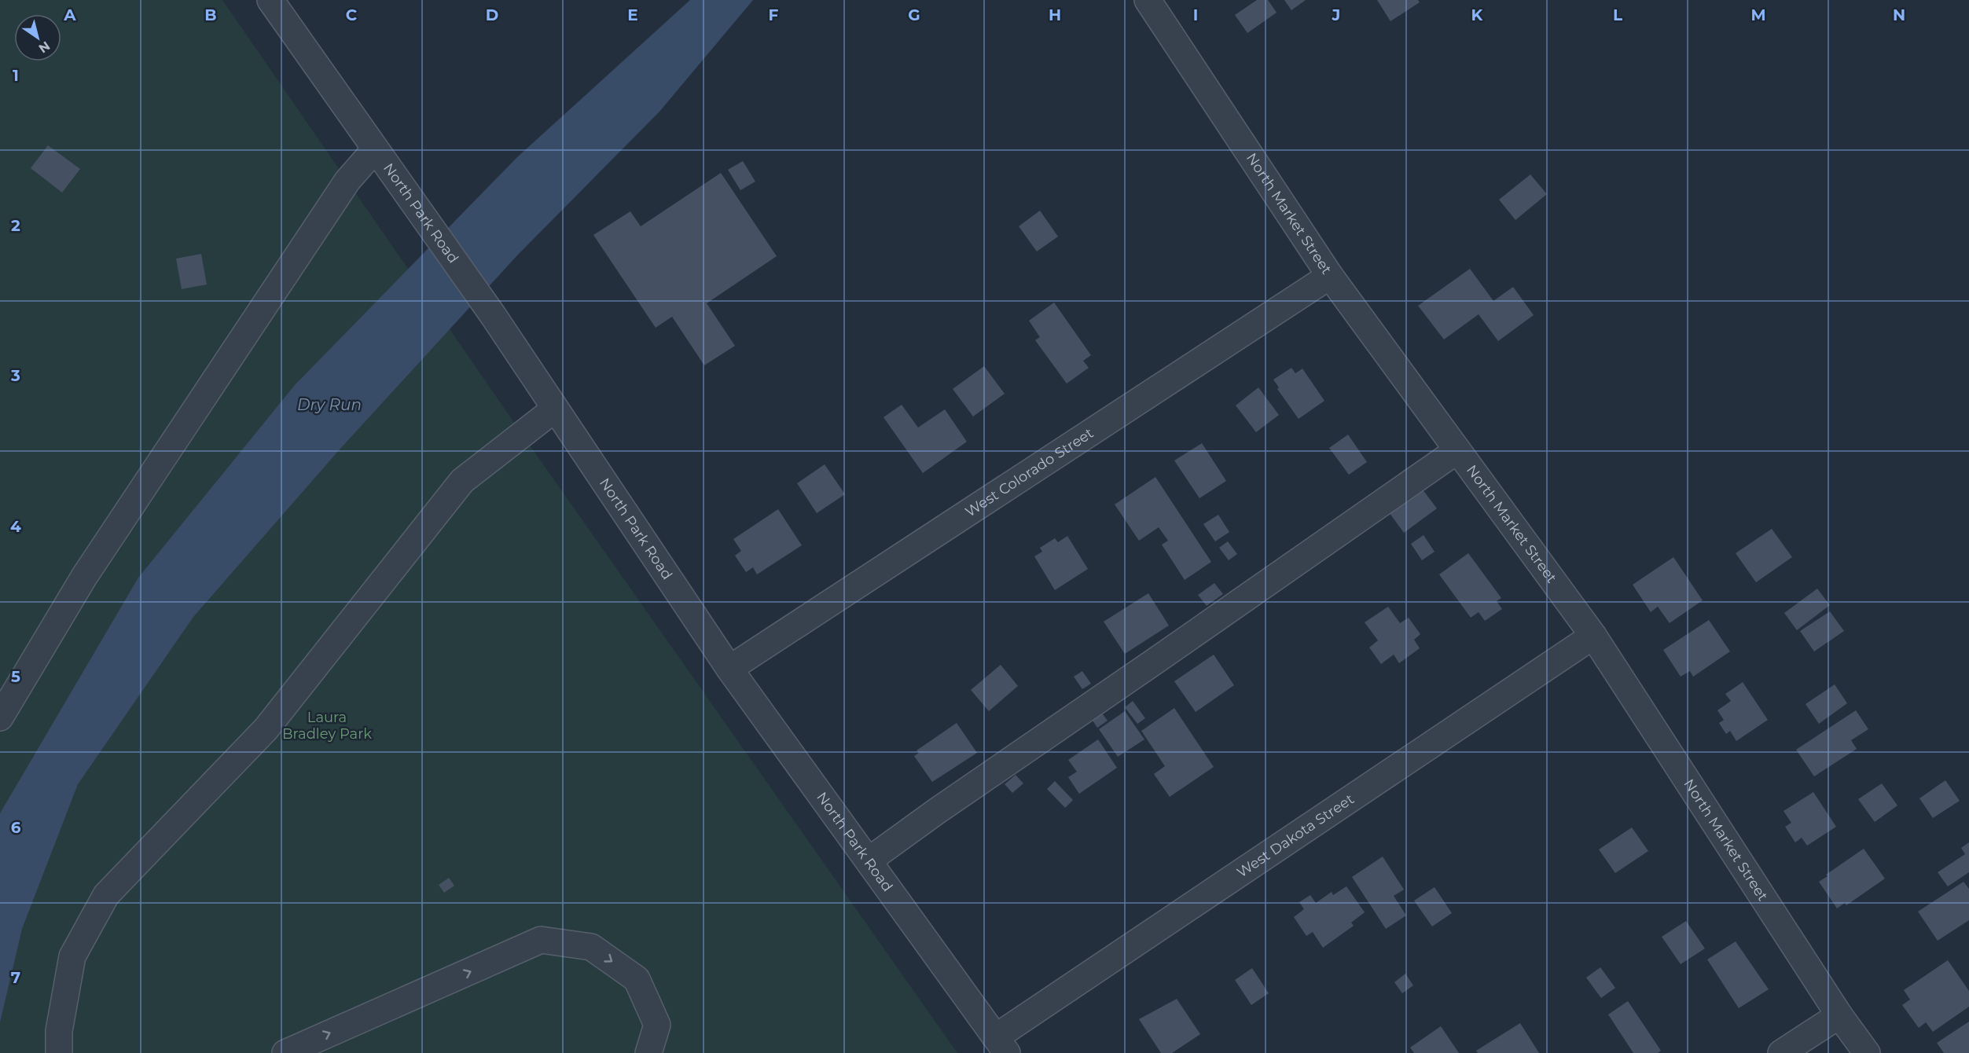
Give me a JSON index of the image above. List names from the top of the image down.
{
  "streets": {
    "street": [
      "North Park Road",
      "North Market Street",
      "West Colorado Street",
      "West Dakota Street"
    ]
  },
  "crossings": [
    ["North Park Road", "West Colorado Street"],
    ["North Park Road", "West Dakota Street"],
    ["North Market Street", "West Colorado Street"],
    ["North Market Street", "West Dakota Street"]
  ],
  "water": ["Dry Run"],
  "parks": ["Laura Bradley Park"],
  "north": "bottom right",
  "grid": {
    "columns": [
      "A",
      "B",
      "C",
      "D",
      "E",
      "F",
      "G",
      "H",
      "I",
      "J",
      "K",
      "L",
      "M",
      "N"
    ],
    "rows": [
      "1",
      "2",
      "3",
      "4",
      "5",
      "6",
      "7"
    ]
  }
}
